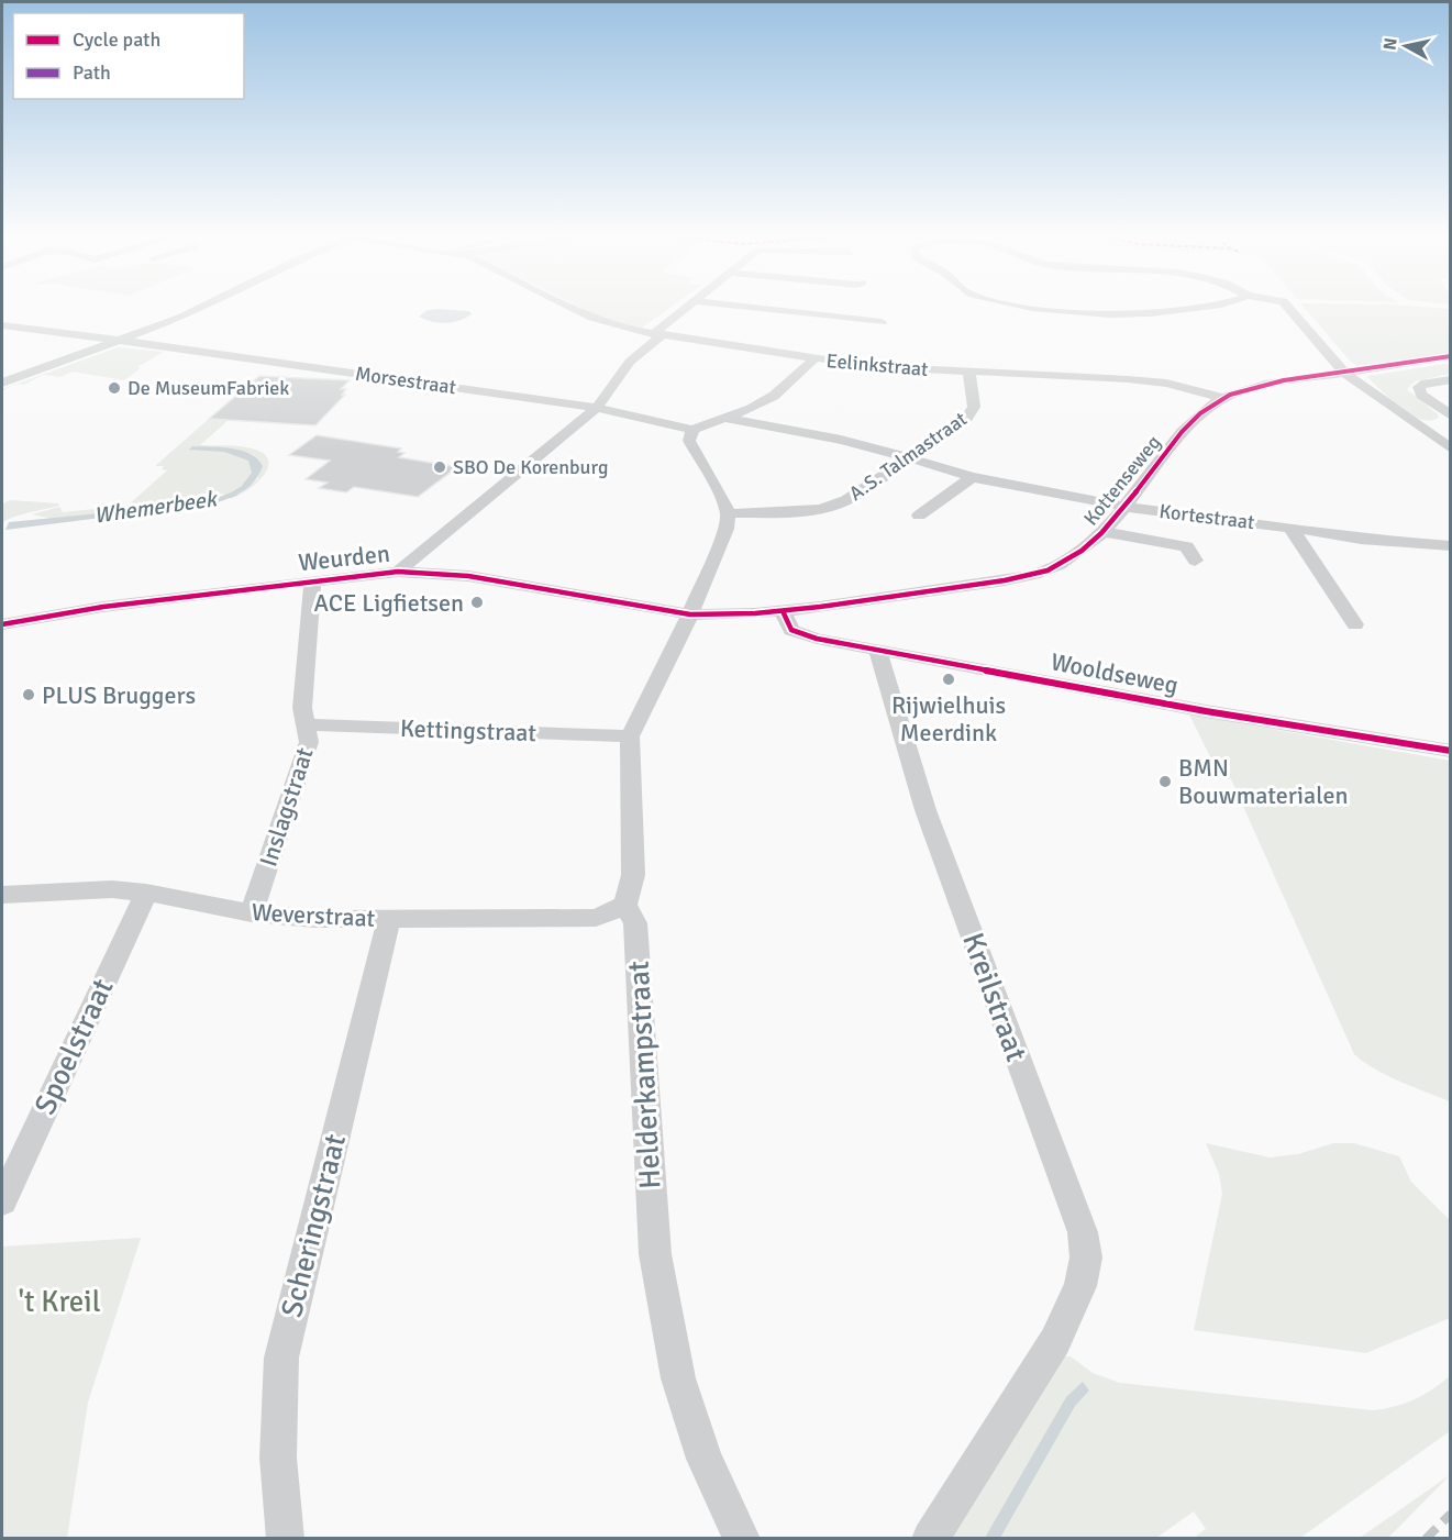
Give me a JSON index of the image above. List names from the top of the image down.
{
  "streets": {
    "street": [
      "Eelinkstraat",
      "Morsestraat",
      "A.S. Talmastraat",
      "Kottenseweg",
      "Kortestraat",
      "Weurden",
      "Wooldseweg",
      "Kettingstraat",
      "Inslagstraat",
      "Weverstraat",
      "Kreilstraat",
      "Spoelstraat",
      "Helderkampstraat",
      "Scheringstraat"
    ]
  },
  "crossings": [
    ["Eelinkstraat", "A.S. Talmastraat"],
    ["Eelinkstraat", "Kottenseweg"],
    ["A.S. Talmastraat", "Kortestraat"],
    ["Kottenseweg", "Kortestraat"],
    ["Kottenseweg", "Weurden"],
    ["Kottenseweg", "Wooldseweg"],
    ["Weurden", "Inslagstraat"],
    ["Wooldseweg", "Kreilstraat"],
    ["Kettingstraat", "Inslagstraat"],
    ["Inslagstraat", "Weverstraat"],
    ["Weverstraat", "Spoelstraat"],
    ["Weverstraat", "Helderkampstraat"],
    ["Weverstraat", "Scheringstraat"]
  ],
  "water": ["Whemerbeek"],
  "parks": ["'t Kreil"],
  "places": [
    "De MuseumFabriek",
    "SBO De Korenburg",
    "ACE Ligfietsen",
    "Rijwielhuis Meerdink",
    "PLUS Bruggers",
    "BMN Bouwmaterialen"
  ],
  "legend": ["Cycle path", "Path"],
  "north": "left"
}
